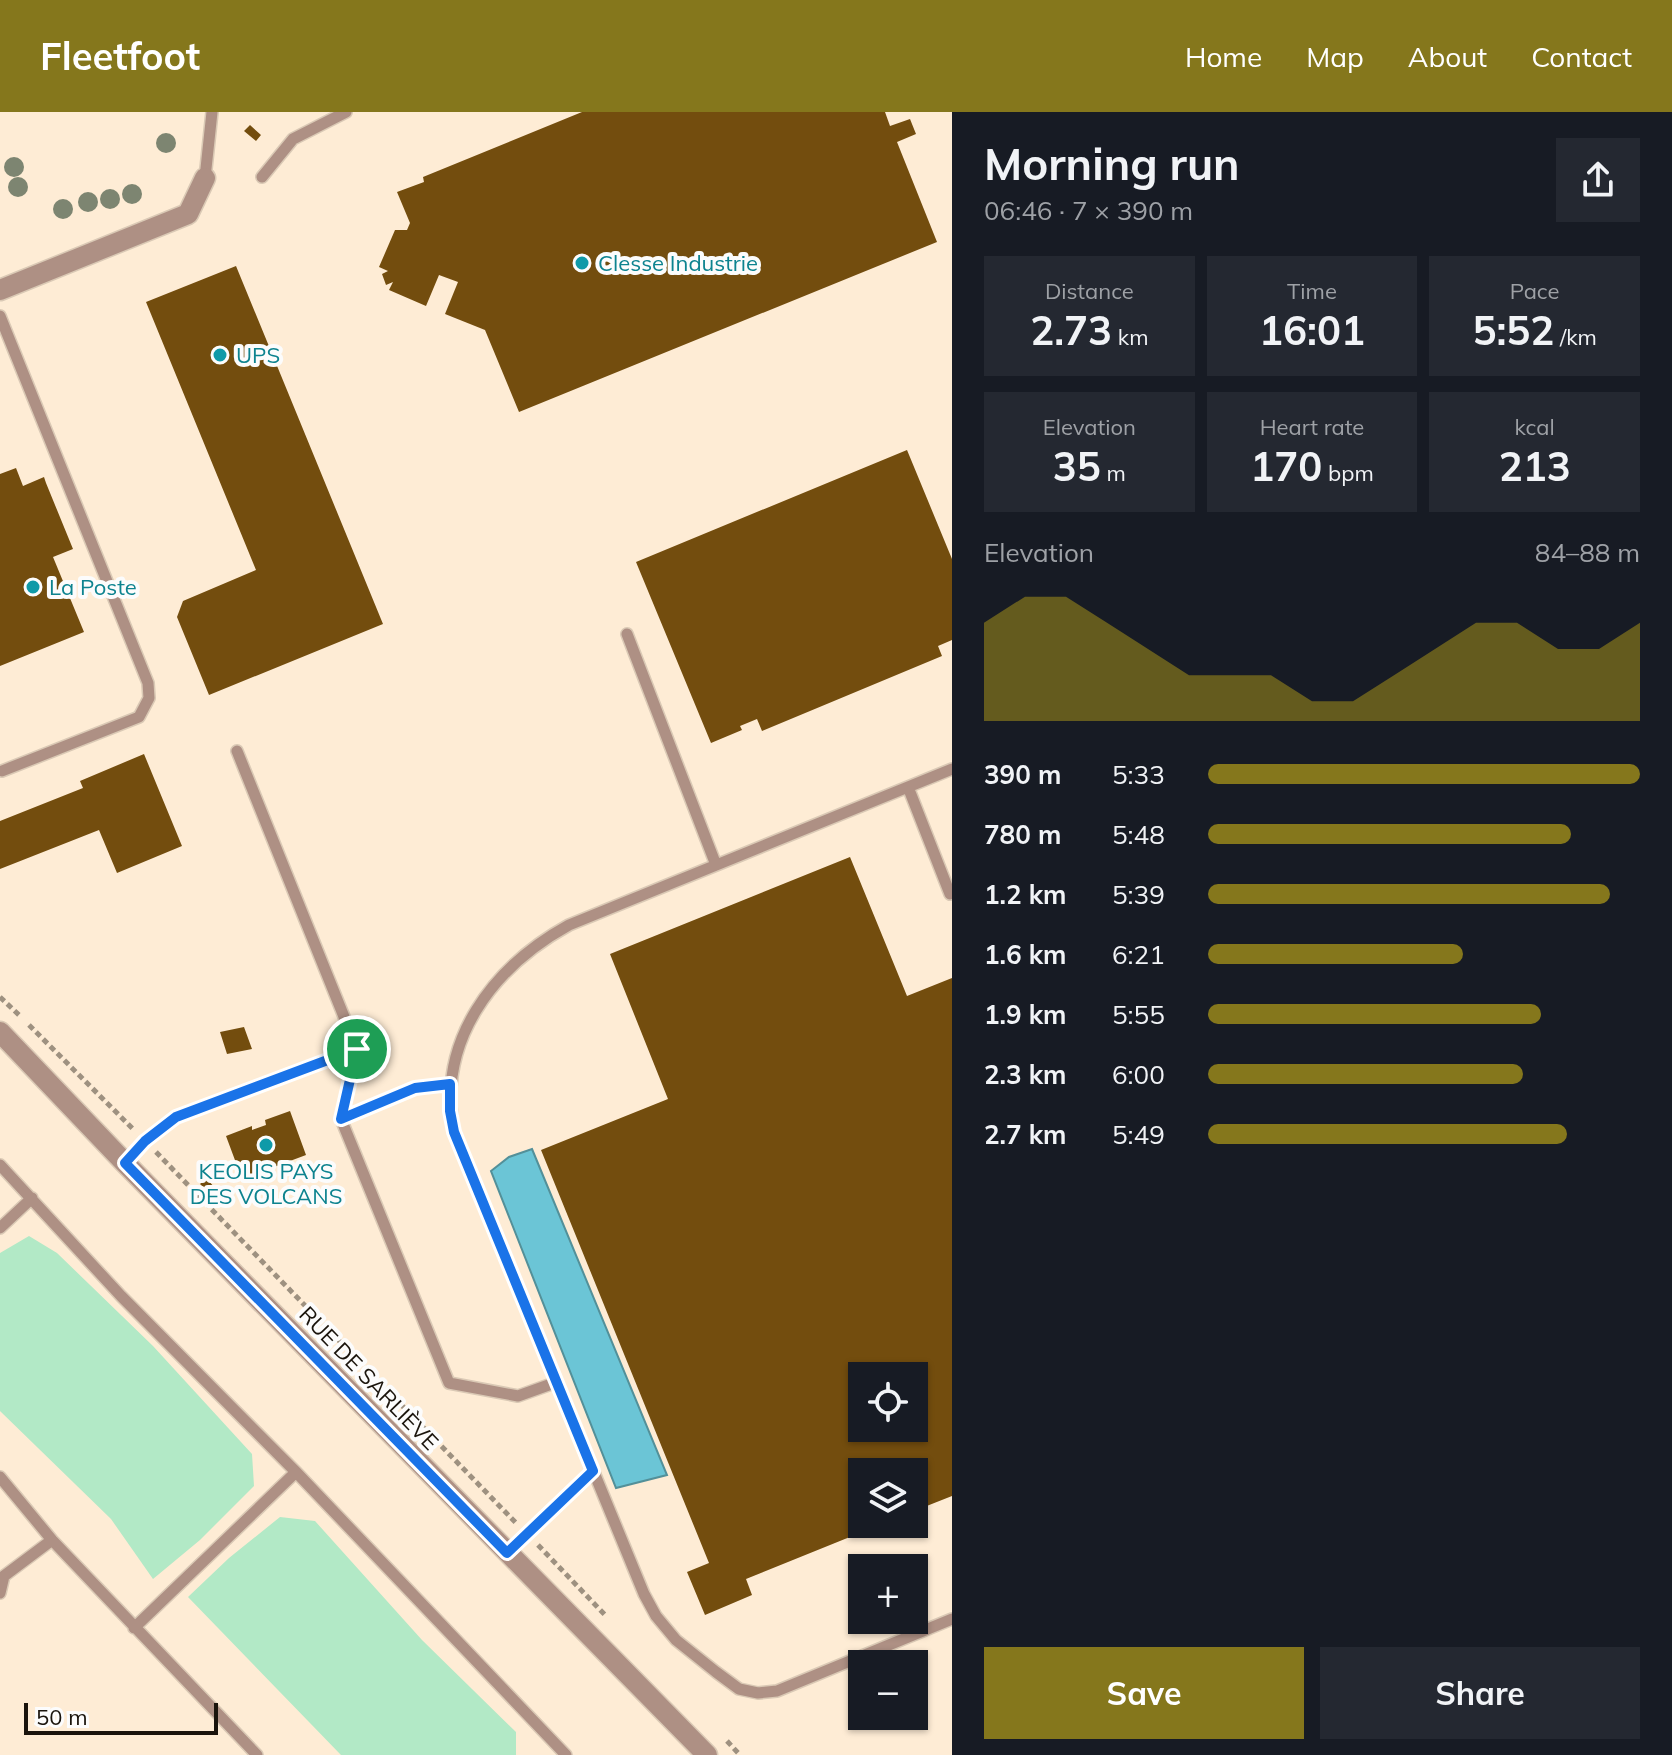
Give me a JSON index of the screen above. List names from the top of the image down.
{
  "streets": {
    "street": ["RUE DE SARLIÈVE"]
  },
  "places": [
    "Clesse Industrie",
    "UPS",
    "La Poste",
    "KEOLIS PAYS DES VOLCANS"
  ],
  "scale_bar": "50 m",
  "page": {
    "header": "Fleetfoot",
    "nav": [
      "Home",
      "Map",
      "About",
      "Contact"
    ],
    "heading": ["Morning run", "06:46 · 7 × 390 m"],
    "stats": [
      ["Distance", "2.73 km"],
      ["Time", "16:01"],
      ["Pace", "5:52 /km"],
      ["Elevation", "35 m"],
      ["Heart rate", "170 bpm"],
      ["kcal", "213"]
    ],
    "chart": ["Elevation", "84–88 m"],
    "list": [
      {
        "name": "390 m",
        "note": "5:33"
      },
      {
        "name": "780 m",
        "note": "5:48"
      },
      {
        "name": "1.2 km",
        "note": "5:39"
      },
      {
        "name": "1.6 km",
        "note": "6:21"
      },
      {
        "name": "1.9 km",
        "note": "5:55"
      },
      {
        "name": "2.3 km",
        "note": "6:00"
      },
      {
        "name": "2.7 km",
        "note": "5:49"
      }
    ],
    "map_buttons": ["+", "−"],
    "buttons": ["Save", "Share"],
    "scale": "50 m"
  }
}
